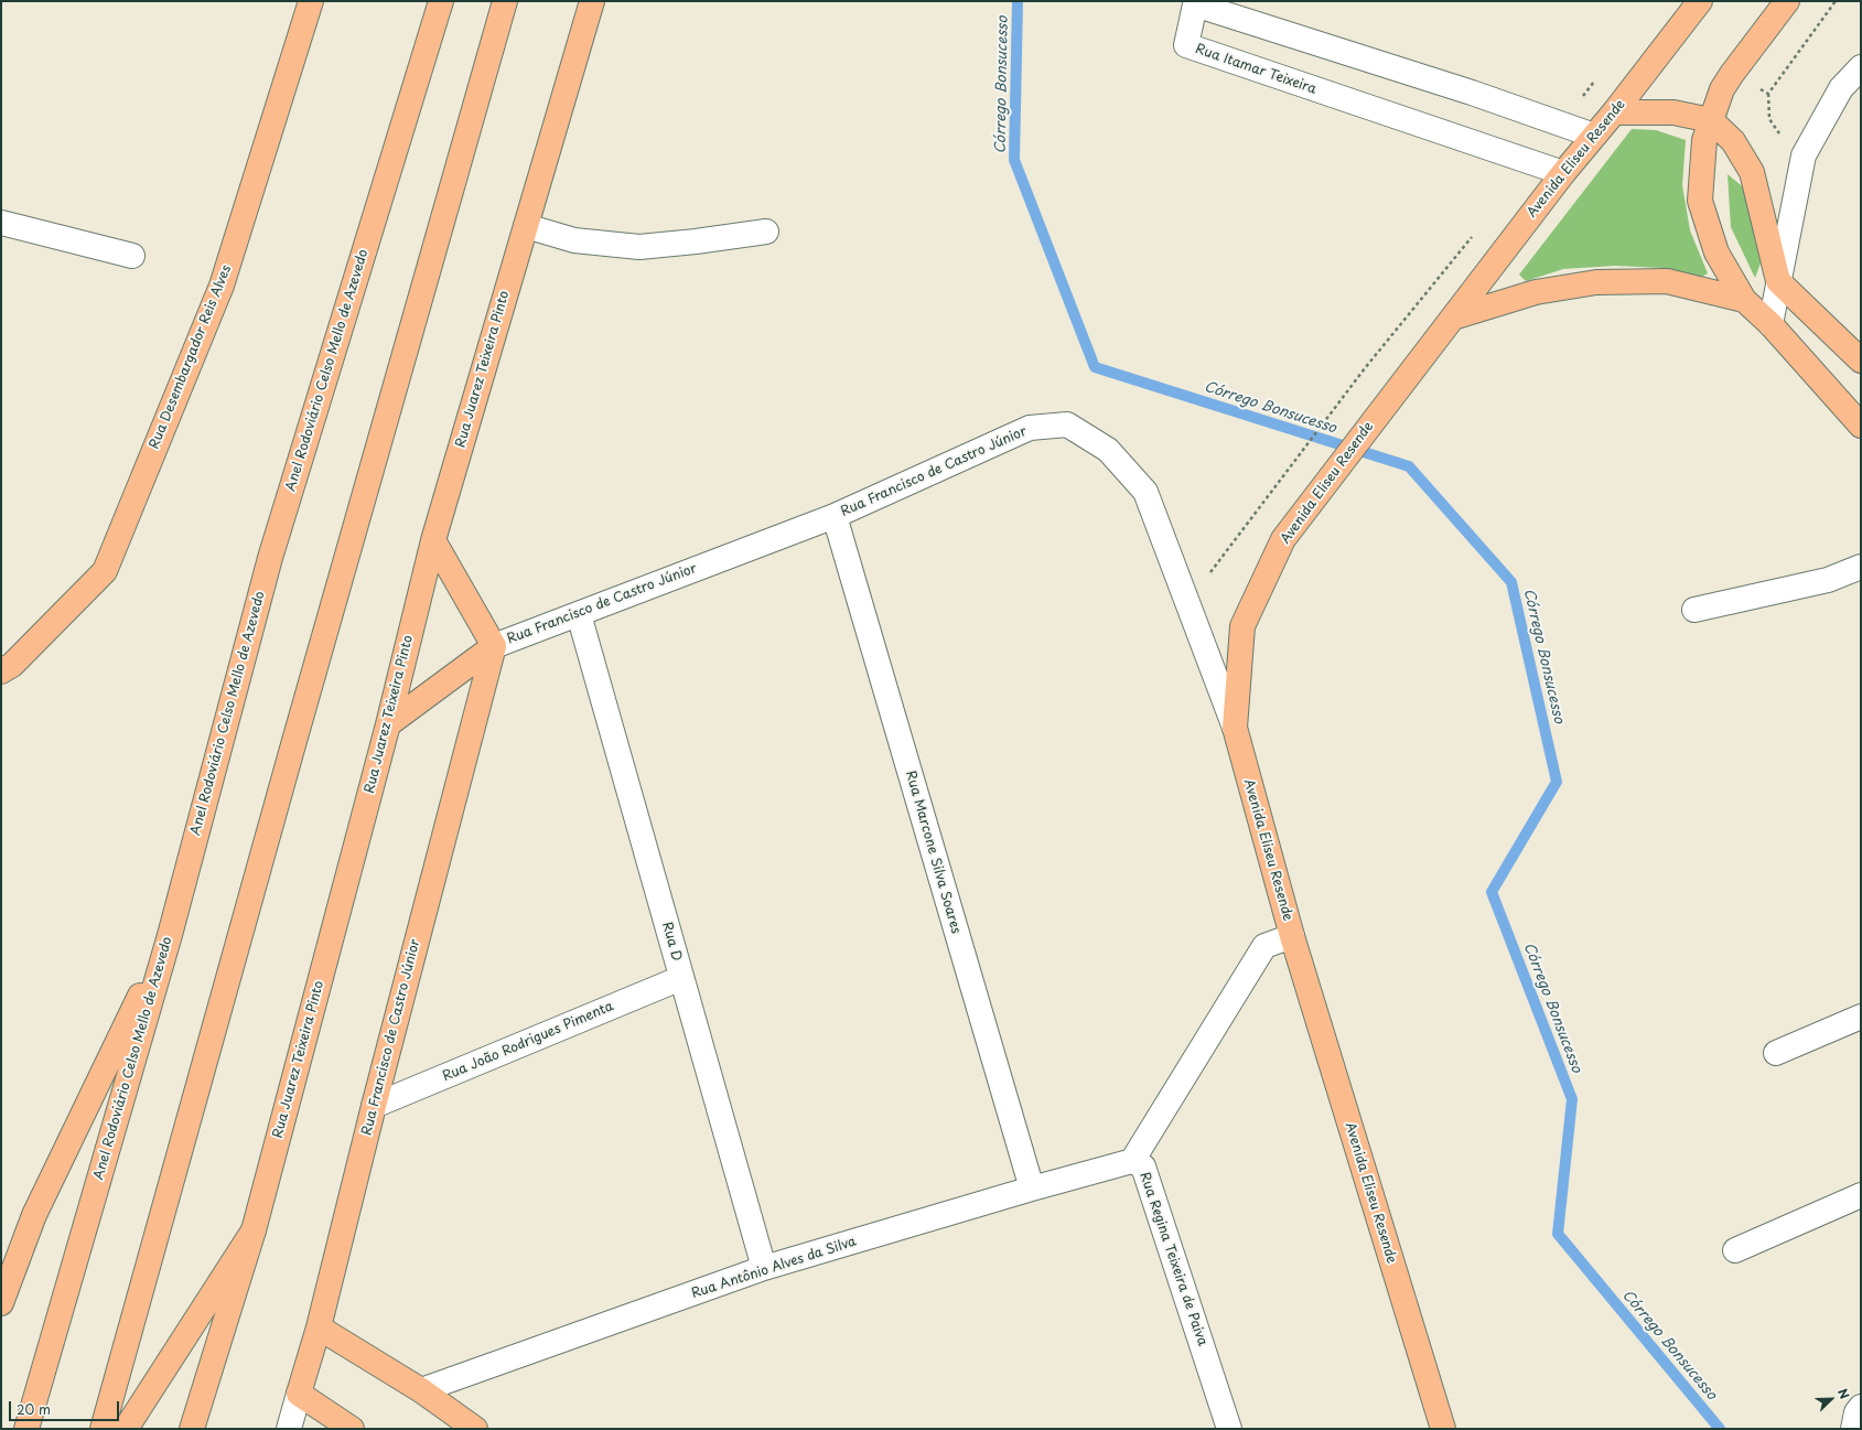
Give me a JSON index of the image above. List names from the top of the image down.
{
  "streets": {
    "main road": [
      "Avenida Eliseu Resende",
      "Rua Desembargador Reis Alves",
      "Rua Juarez Teixeira Pinto",
      "Anel Rodoviário Celso Mello de Azevedo",
      "Rua Francisco de Castro Júnior"
    ],
    "street": [
      "Rua Itamar Teixeira",
      "Rua Marcone Silva Soares",
      "Rua D",
      "Rua João Rodrigues Pimenta",
      "Rua Regina Teixeira de Paiva",
      "Rua Antônio Alves da Silva"
    ]
  },
  "crossings": [
    ["Rua Itamar Teixeira", "Avenida Eliseu Resende"],
    ["Avenida Eliseu Resende", "Rua Francisco de Castro Júnior"],
    ["Avenida Eliseu Resende", "Rua Regina Teixeira de Paiva"],
    ["Rua Juarez Teixeira Pinto", "Rua Francisco de Castro Júnior"],
    ["Rua Francisco de Castro Júnior", "Rua Marcone Silva Soares"],
    ["Rua Francisco de Castro Júnior", "Rua D"],
    ["Rua Francisco de Castro Júnior", "Rua João Rodrigues Pimenta"],
    ["Rua Marcone Silva Soares", "Rua Antônio Alves da Silva"],
    ["Rua D", "Rua João Rodrigues Pimenta"],
    ["Rua D", "Rua Antônio Alves da Silva"],
    ["Rua Regina Teixeira de Paiva", "Rua Antônio Alves da Silva"]
  ],
  "water": ["Córrego Bonsucesso"],
  "scale_bar": "20 m",
  "north": "top right"
}
